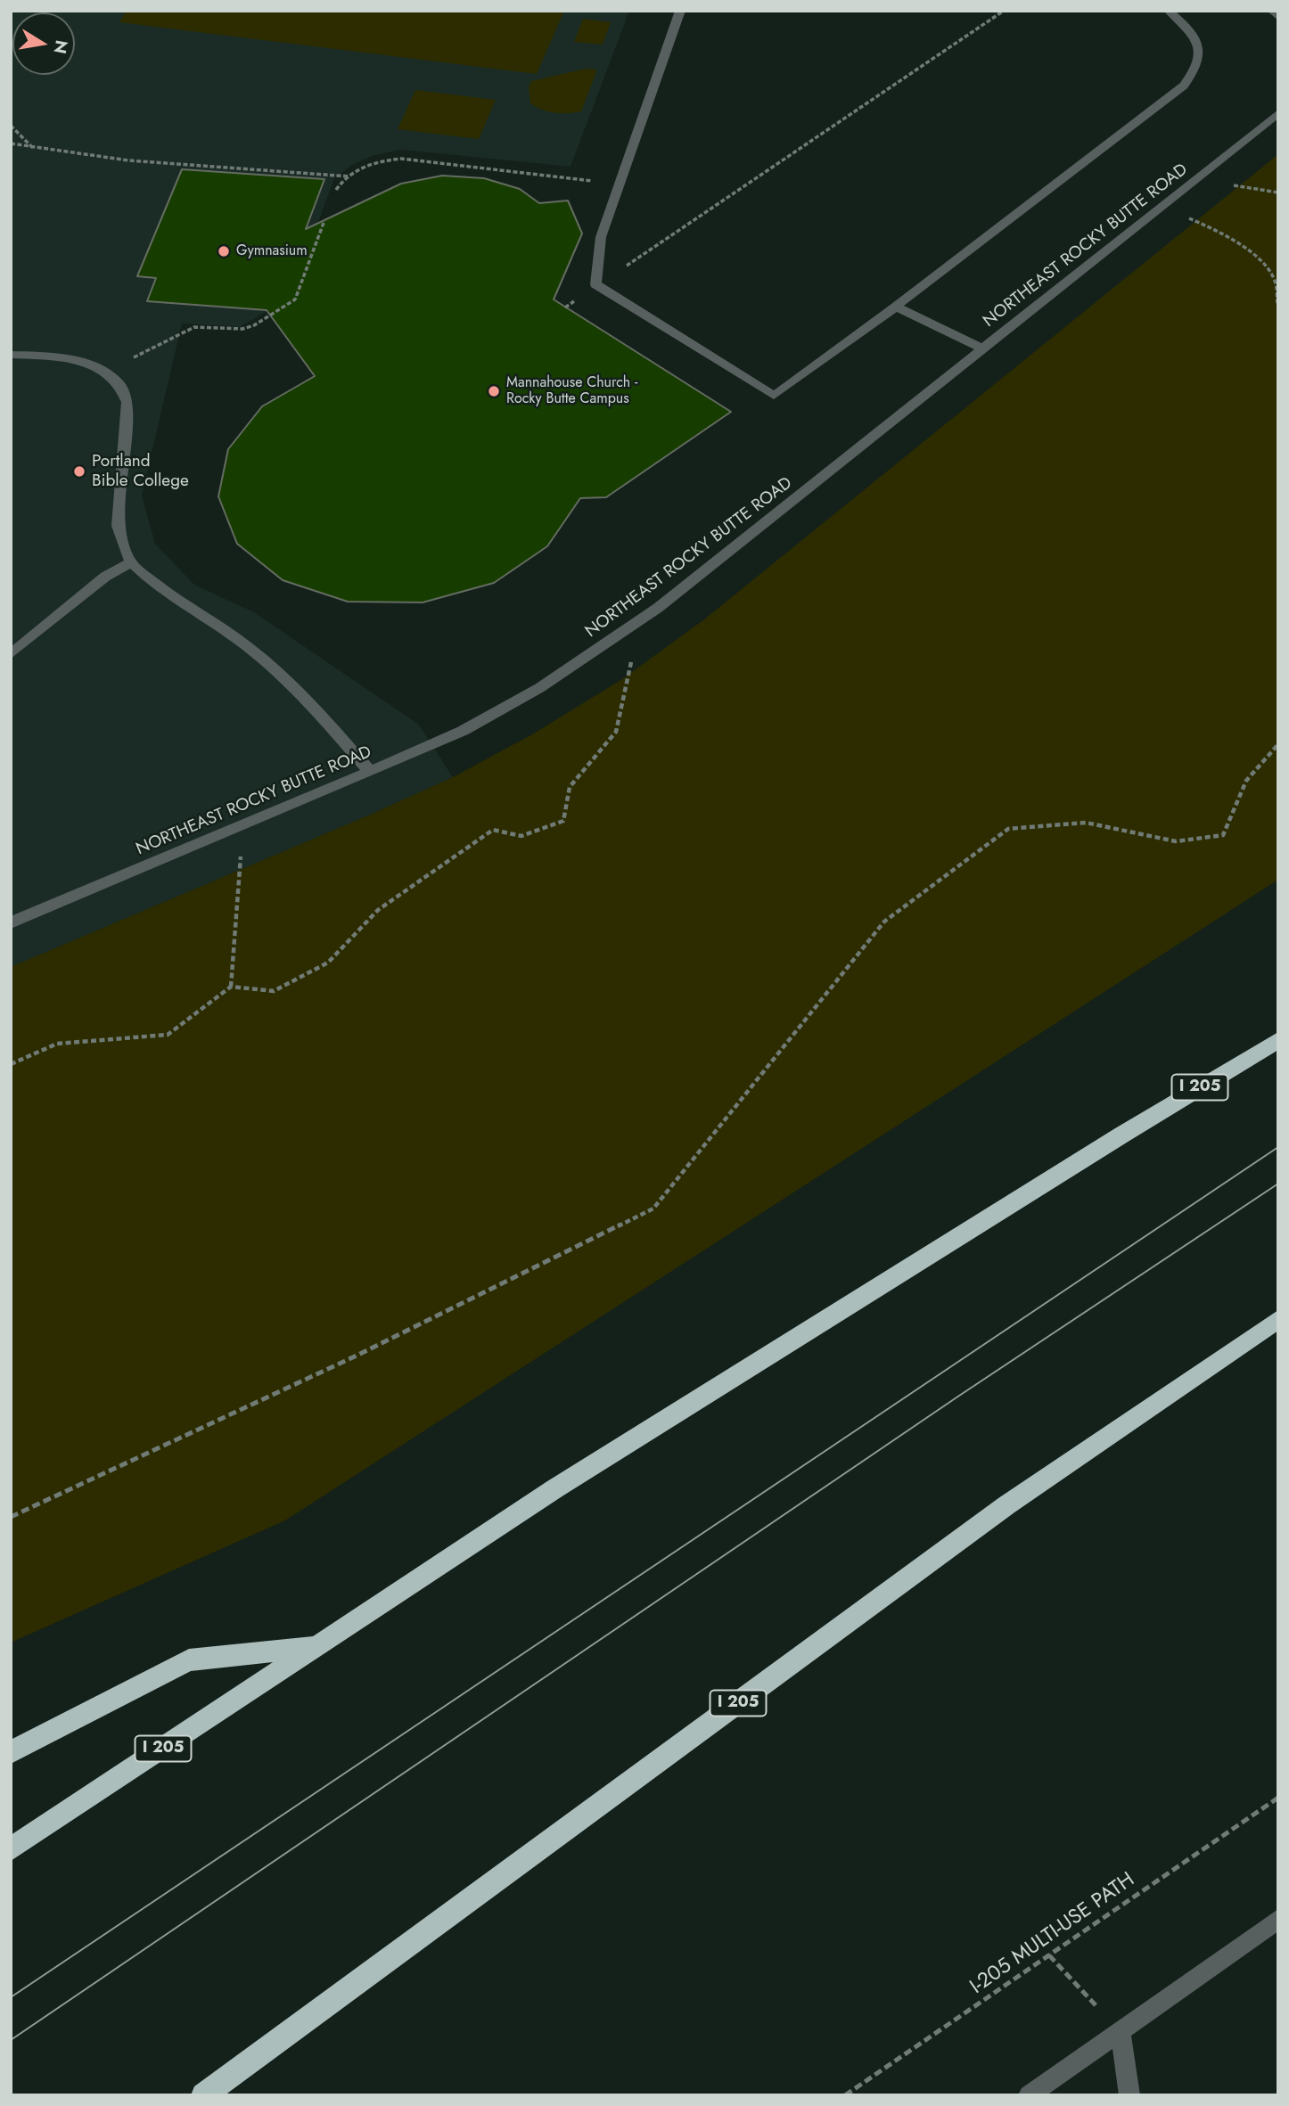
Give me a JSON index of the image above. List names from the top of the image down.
{
  "streets": {
    "highway": ["I 205"],
    "street": ["NORTHEAST ROCKY BUTTE ROAD"],
    "path": ["I-205 MULTI-USE PATH"]
  },
  "places": ["Gymnasium", "Mannahouse Church - Rocky Butte Campus", "Portland Bible College"],
  "north": "right"
}
